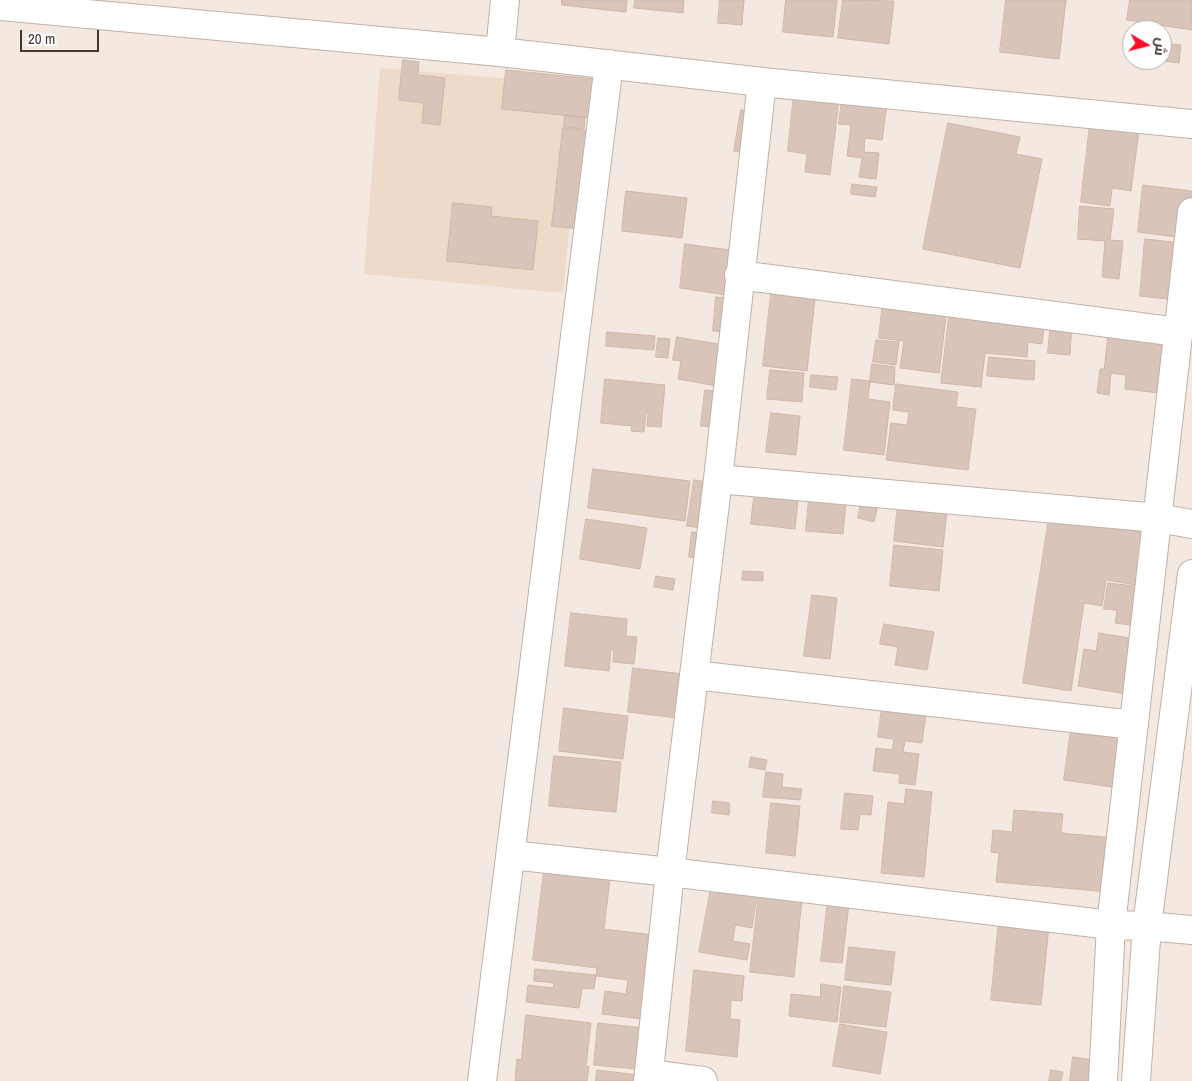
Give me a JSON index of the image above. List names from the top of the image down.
{
  "scale_bar": "20 m",
  "north": "right"
}
